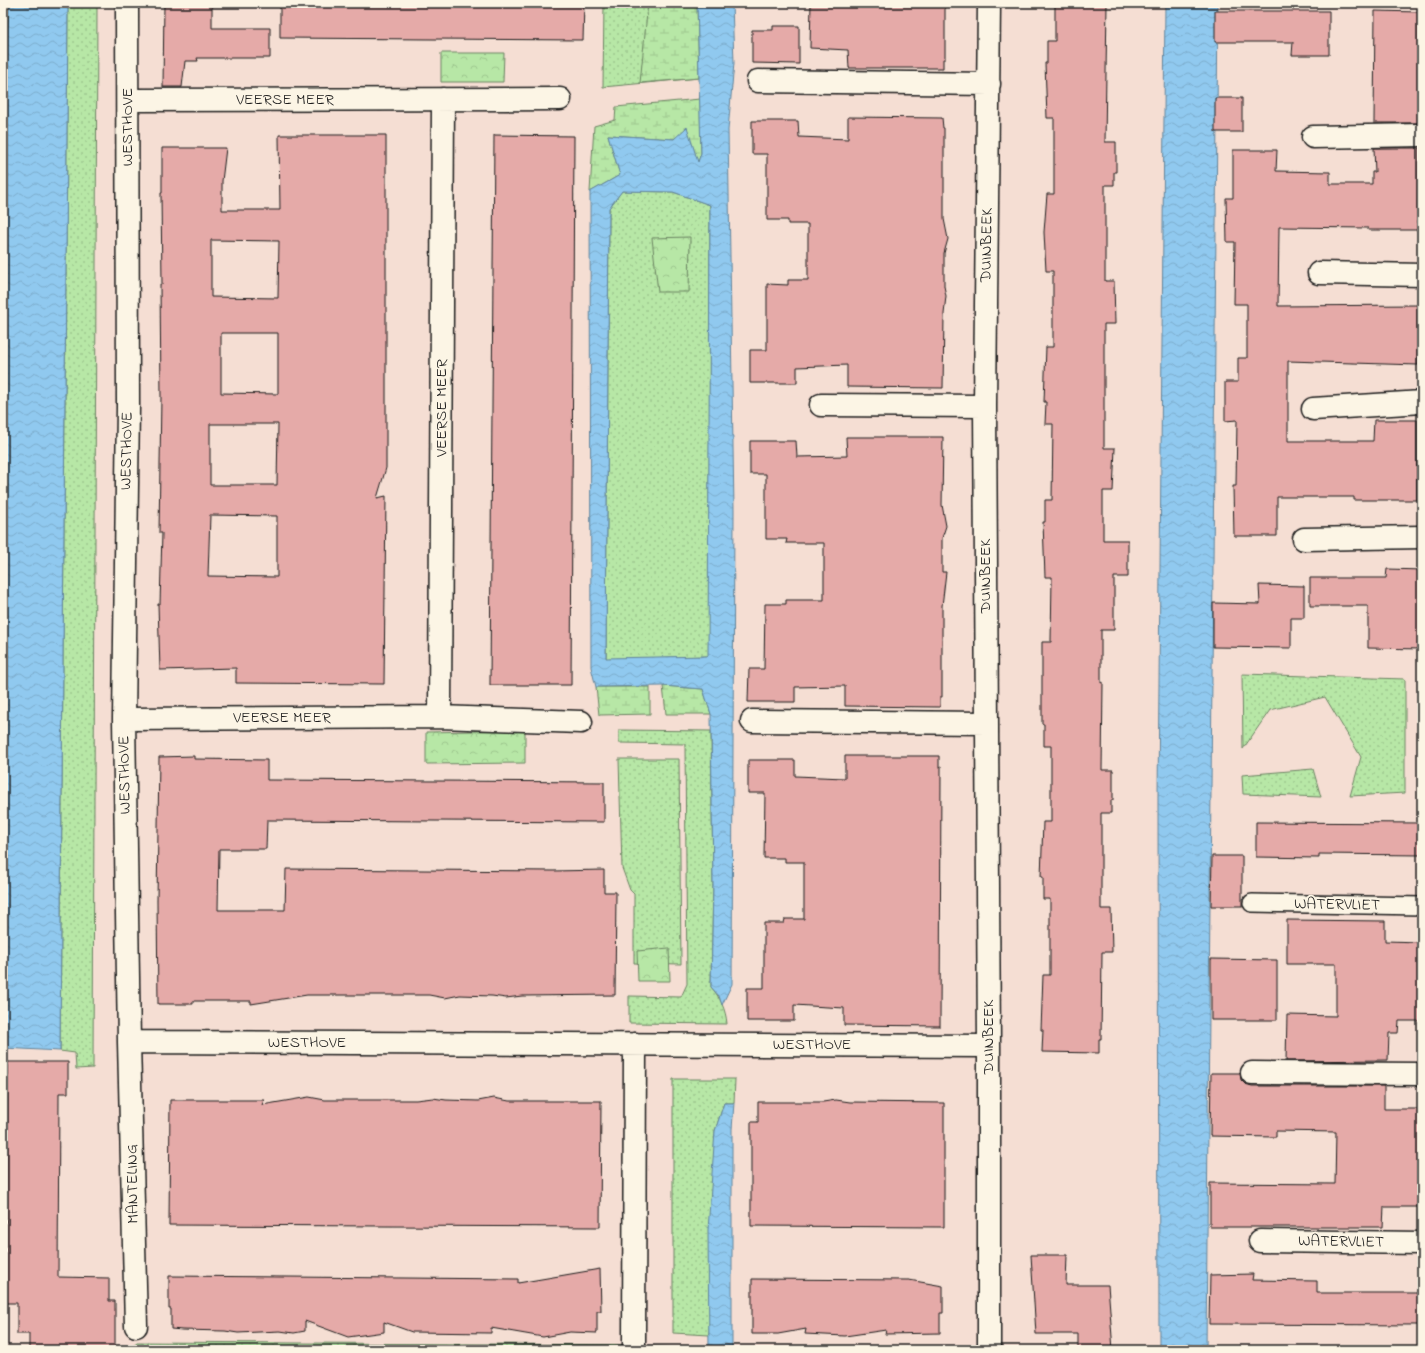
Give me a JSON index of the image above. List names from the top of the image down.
{
  "streets": {
    "street": [
      "VEERSE MEER",
      "WESTHOVE",
      "DUINBEEK",
      "WATERVLIET",
      "MANTELING"
    ]
  },
  "crossings": [
    ["VEERSE MEER", "WESTHOVE"],
    ["WESTHOVE", "DUINBEEK"],
    ["WESTHOVE", "MANTELING"]
  ]
}
